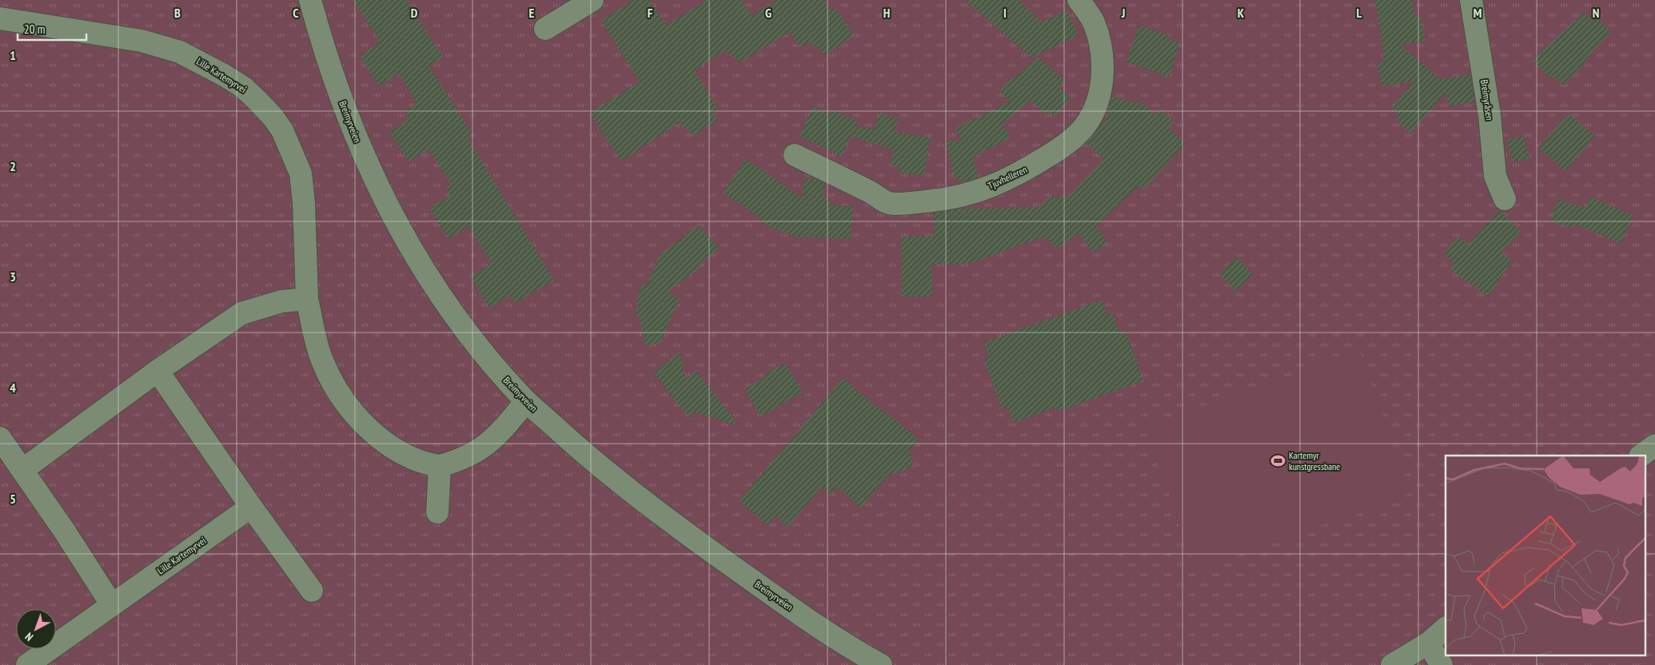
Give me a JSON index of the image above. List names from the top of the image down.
{
  "streets": {
    "street": [
      "Lille Kartemyrvei",
      "Breimyråsen",
      "Breimyrveien",
      "Tjuvhelleren"
    ]
  },
  "crossings": [
    ["Lille Kartemyrvei", "Breimyrveien"]
  ],
  "places": {
    "sports": ["Kartemyr kunstgressbane"]
  },
  "scale_bar": "20 m",
  "north": "bottom left",
  "grid": {
    "columns": [
      "B",
      "C",
      "D",
      "E",
      "F",
      "G",
      "H",
      "I",
      "J",
      "K",
      "L",
      "M",
      "N"
    ],
    "rows": [
      "1",
      "2",
      "3",
      "4",
      "5"
    ]
  }
}
